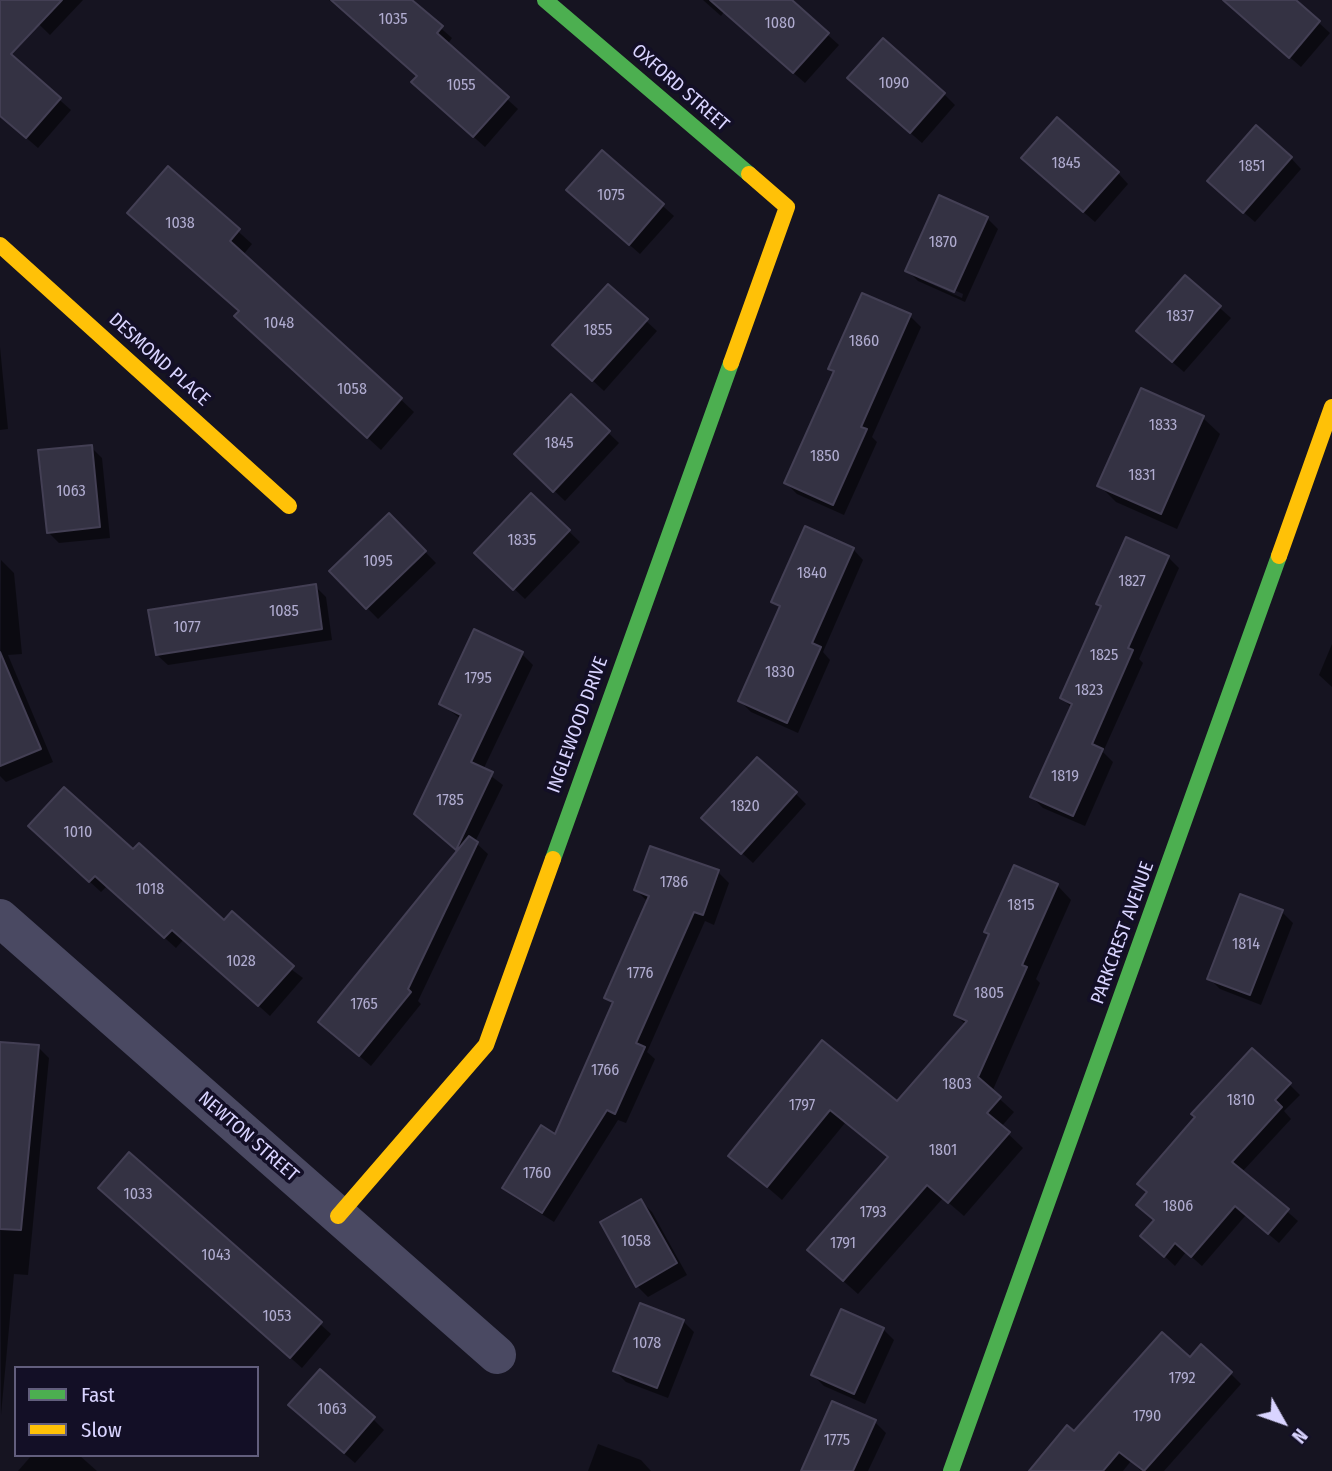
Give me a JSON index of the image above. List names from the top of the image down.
{
  "streets": {
    "street": [
      "OXFORD STREET",
      "DESMOND PLACE",
      "INGLEWOOD DRIVE",
      "PARKCREST AVENUE",
      "NEWTON STREET"
    ]
  },
  "crossings": [
    ["OXFORD STREET", "INGLEWOOD DRIVE"],
    ["INGLEWOOD DRIVE", "NEWTON STREET"]
  ],
  "house_numbers": [
    "1035",
    "1080",
    "1090",
    "1055",
    "1845",
    "1851",
    "1075",
    "1038",
    "1870",
    "1837",
    "1048",
    "1855",
    "1860",
    "1058",
    "1833",
    "1845",
    "1850",
    "1831",
    "1063",
    "1835",
    "1095",
    "1840",
    "1827",
    "1085",
    "1077",
    "1825",
    "1830",
    "1795",
    "1823",
    "1819",
    "1785",
    "1820",
    "1010",
    "1786",
    "1018",
    "1815",
    "1814",
    "1028",
    "1776",
    "1805",
    "1765",
    "1766",
    "1803",
    "1810",
    "1797",
    "1801",
    "1760",
    "1033",
    "1806",
    "1793",
    "1058",
    "1791",
    "1043",
    "1053",
    "1078",
    "1792",
    "1063",
    "1790",
    "1775"
  ],
  "legend": ["Fast", "Slow"],
  "north": "bottom right"
}
